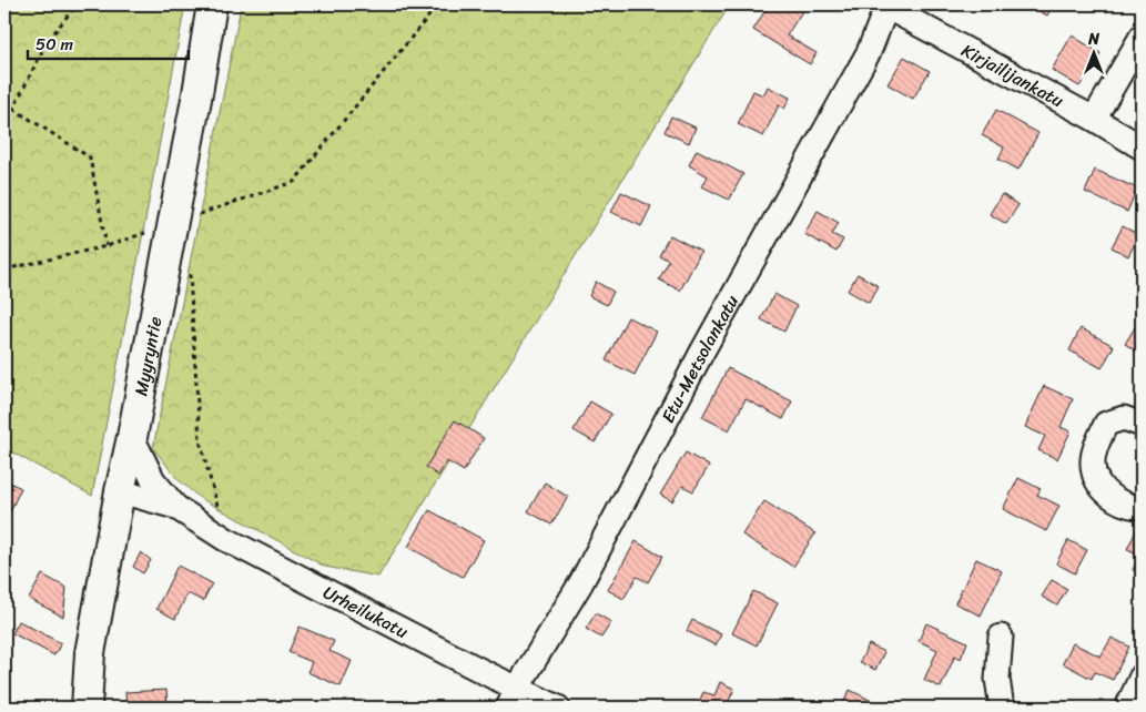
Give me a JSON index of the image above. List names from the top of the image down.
{
  "streets": {
    "street": [
      "Kirjailijankatu",
      "Myyryntie",
      "Etu-Metsolankatu",
      "Urheilukatu"
    ]
  },
  "crossings": [
    ["Kirjailijankatu", "Etu-Metsolankatu"],
    ["Myyryntie", "Urheilukatu"],
    ["Etu-Metsolankatu", "Urheilukatu"]
  ],
  "scale_bar": "50 m",
  "north": "top"
}
